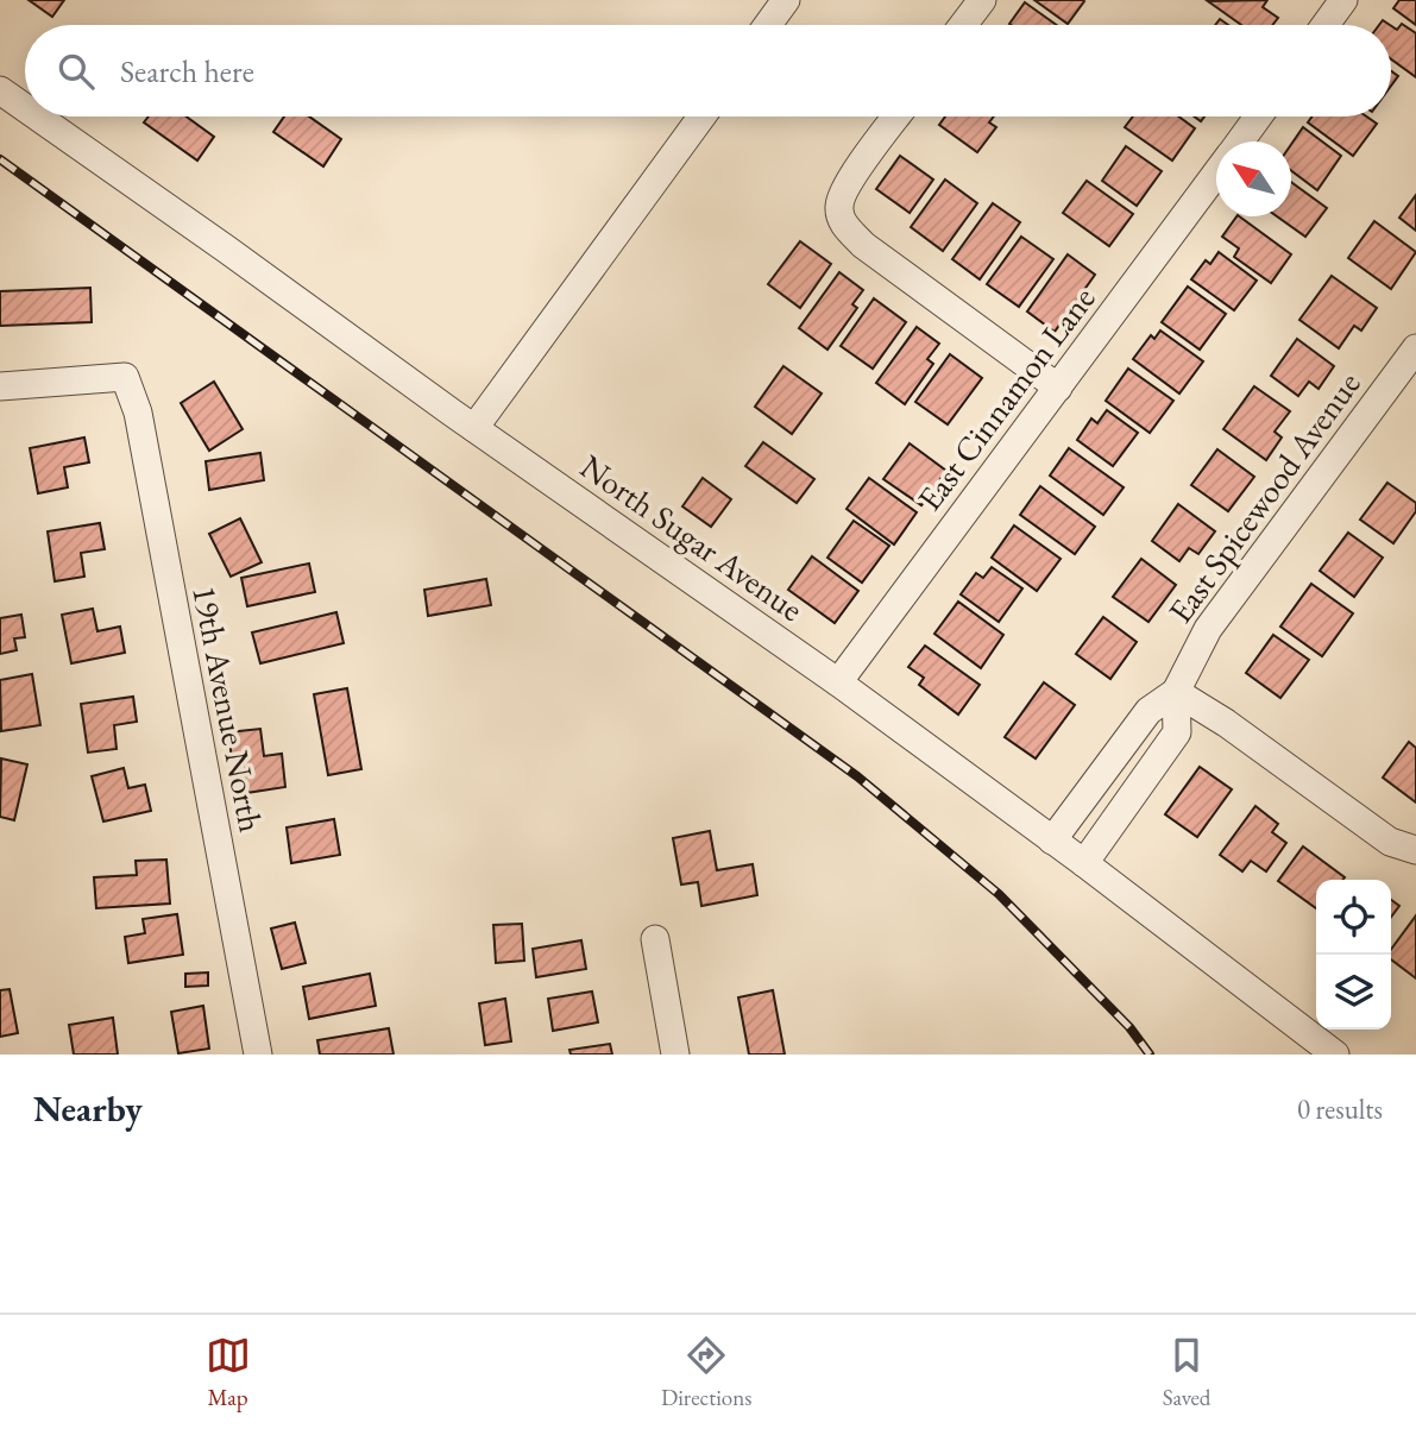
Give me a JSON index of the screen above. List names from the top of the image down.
{
  "streets": {
    "street": [
      "East Cinnamon Lane",
      "East Spicewood Avenue",
      "North Sugar Avenue",
      "19th Avenue North"
    ]
  },
  "crossings": [
    ["East Cinnamon Lane", "North Sugar Avenue"],
    ["East Spicewood Avenue", "North Sugar Avenue"]
  ],
  "north": "top left",
  "page": {
    "search": "Search here",
    "heading": ["Nearby", "0 results"],
    "nav": ["Map", "Directions", "Saved"]
  }
}
